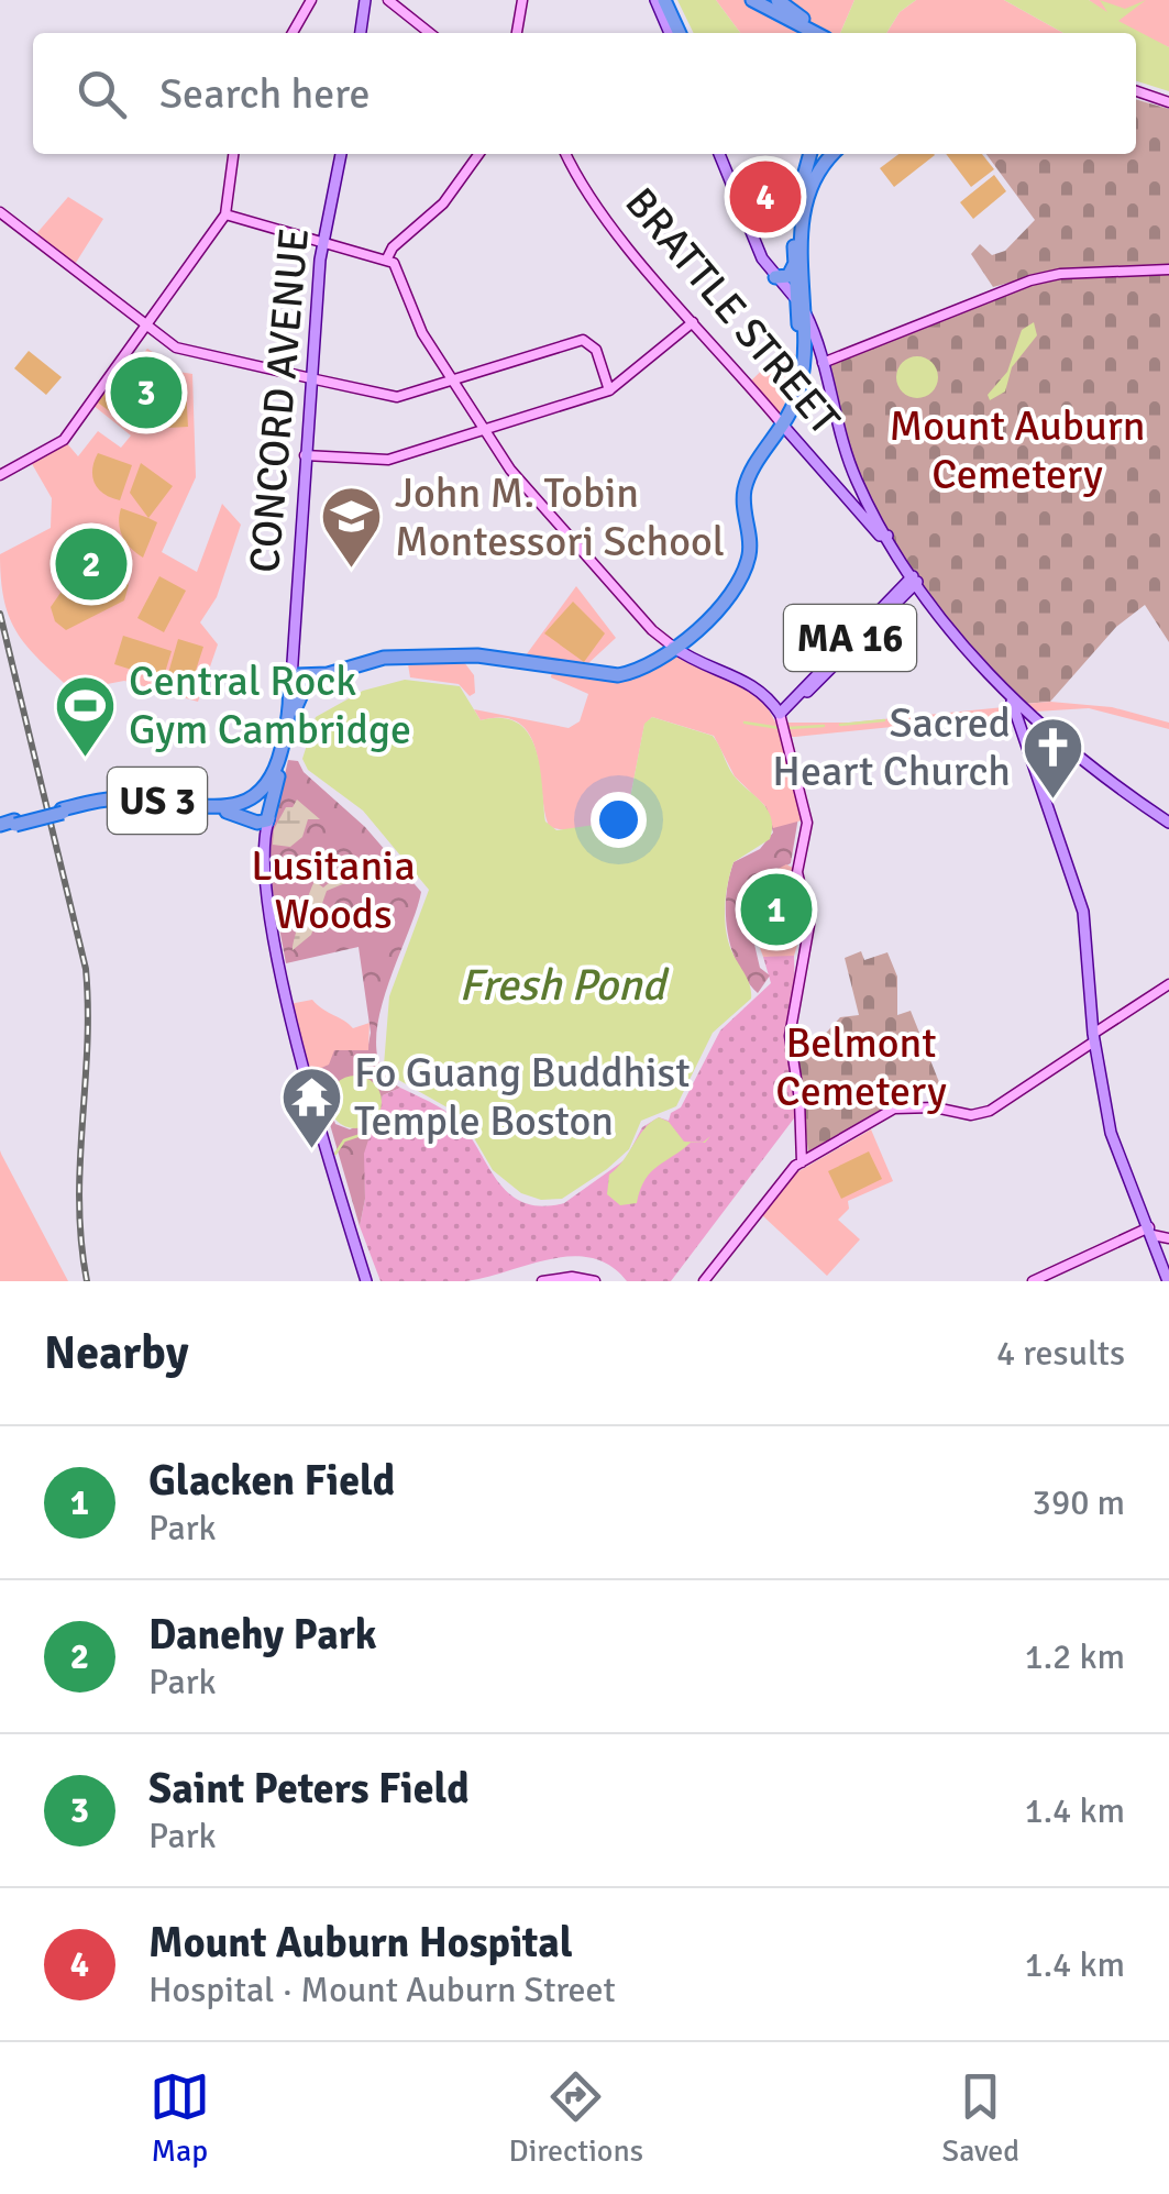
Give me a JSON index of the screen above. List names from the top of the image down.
{
  "streets": {
    "highway": ["US 3"],
    "main road": ["BRATTLE STREET", "CONCORD AVENUE", "MA 16"]
  },
  "crossings": [
    ["CONCORD AVENUE", "US 3"]
  ],
  "water": ["Fresh Pond"],
  "parks": ["Mount Auburn Cemetery", "Lusitania Woods", "Belmont Cemetery"],
  "places": {
    "school or university": ["John M. Tobin Montessori School"],
    "sports": ["Central Rock Gym Cambridge"],
    "church": ["Sacred Heart Church"],
    "temple": ["Fo Guang Buddhist Temple Boston"]
  },
  "page": {
    "search": "Search here",
    "pins": [
      "4",
      "3",
      "2",
      "1"
    ],
    "heading": ["Nearby", "4 results"],
    "list": [
      {
        "mark": "1",
        "name": "Glacken Field",
        "note": "Park",
        "value": "390 m"
      },
      {
        "mark": "2",
        "name": "Danehy Park",
        "note": "Park",
        "value": "1.2 km"
      },
      {
        "mark": "3",
        "name": "Saint Peters Field",
        "note": "Park",
        "value": "1.4 km"
      },
      {
        "mark": "4",
        "name": "Mount Auburn Hospital",
        "note": "Hospital · Mount Auburn Street",
        "value": "1.4 km"
      }
    ],
    "nav": ["Map", "Directions", "Saved"]
  }
}
